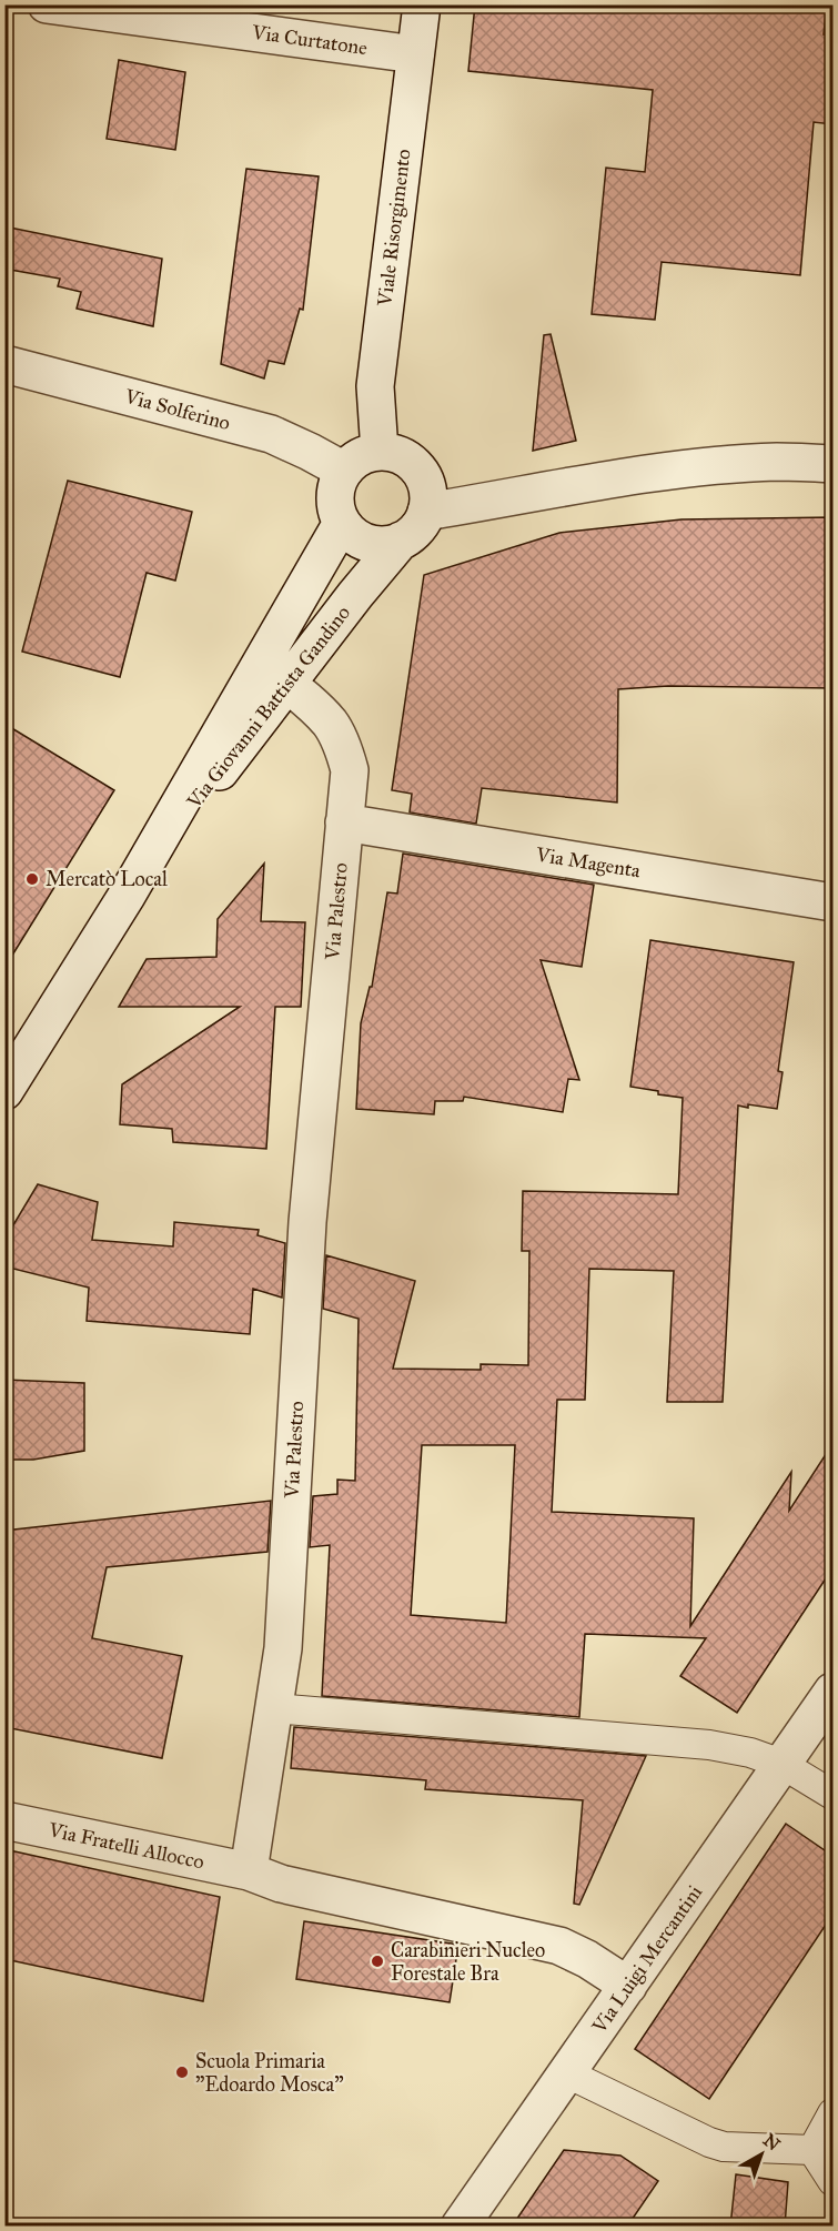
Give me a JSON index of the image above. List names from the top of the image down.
{
  "streets": {
    "street": [
      "Via Curtatone",
      "Viale Risorgimento",
      "Via Solferino",
      "Via Giovanni Battista Gandino",
      "Via Magenta",
      "Via Palestro",
      "Via Fratelli Allocco",
      "Via Luigi Mercantini"
    ]
  },
  "crossings": [
    ["Via Curtatone", "Viale Risorgimento"],
    ["Viale Risorgimento", "Via Solferino"],
    ["Viale Risorgimento", "Via Giovanni Battista Gandino"],
    ["Via Solferino", "Via Giovanni Battista Gandino"],
    ["Via Giovanni Battista Gandino", "Via Palestro"],
    ["Via Magenta", "Via Palestro"],
    ["Via Palestro", "Via Fratelli Allocco"]
  ],
  "places": ["Mercatò Local", "Carabinieri Nucleo Forestale Bra", "Scuola Primaria \"Edoardo Mosca\""],
  "north": "top right"
}
